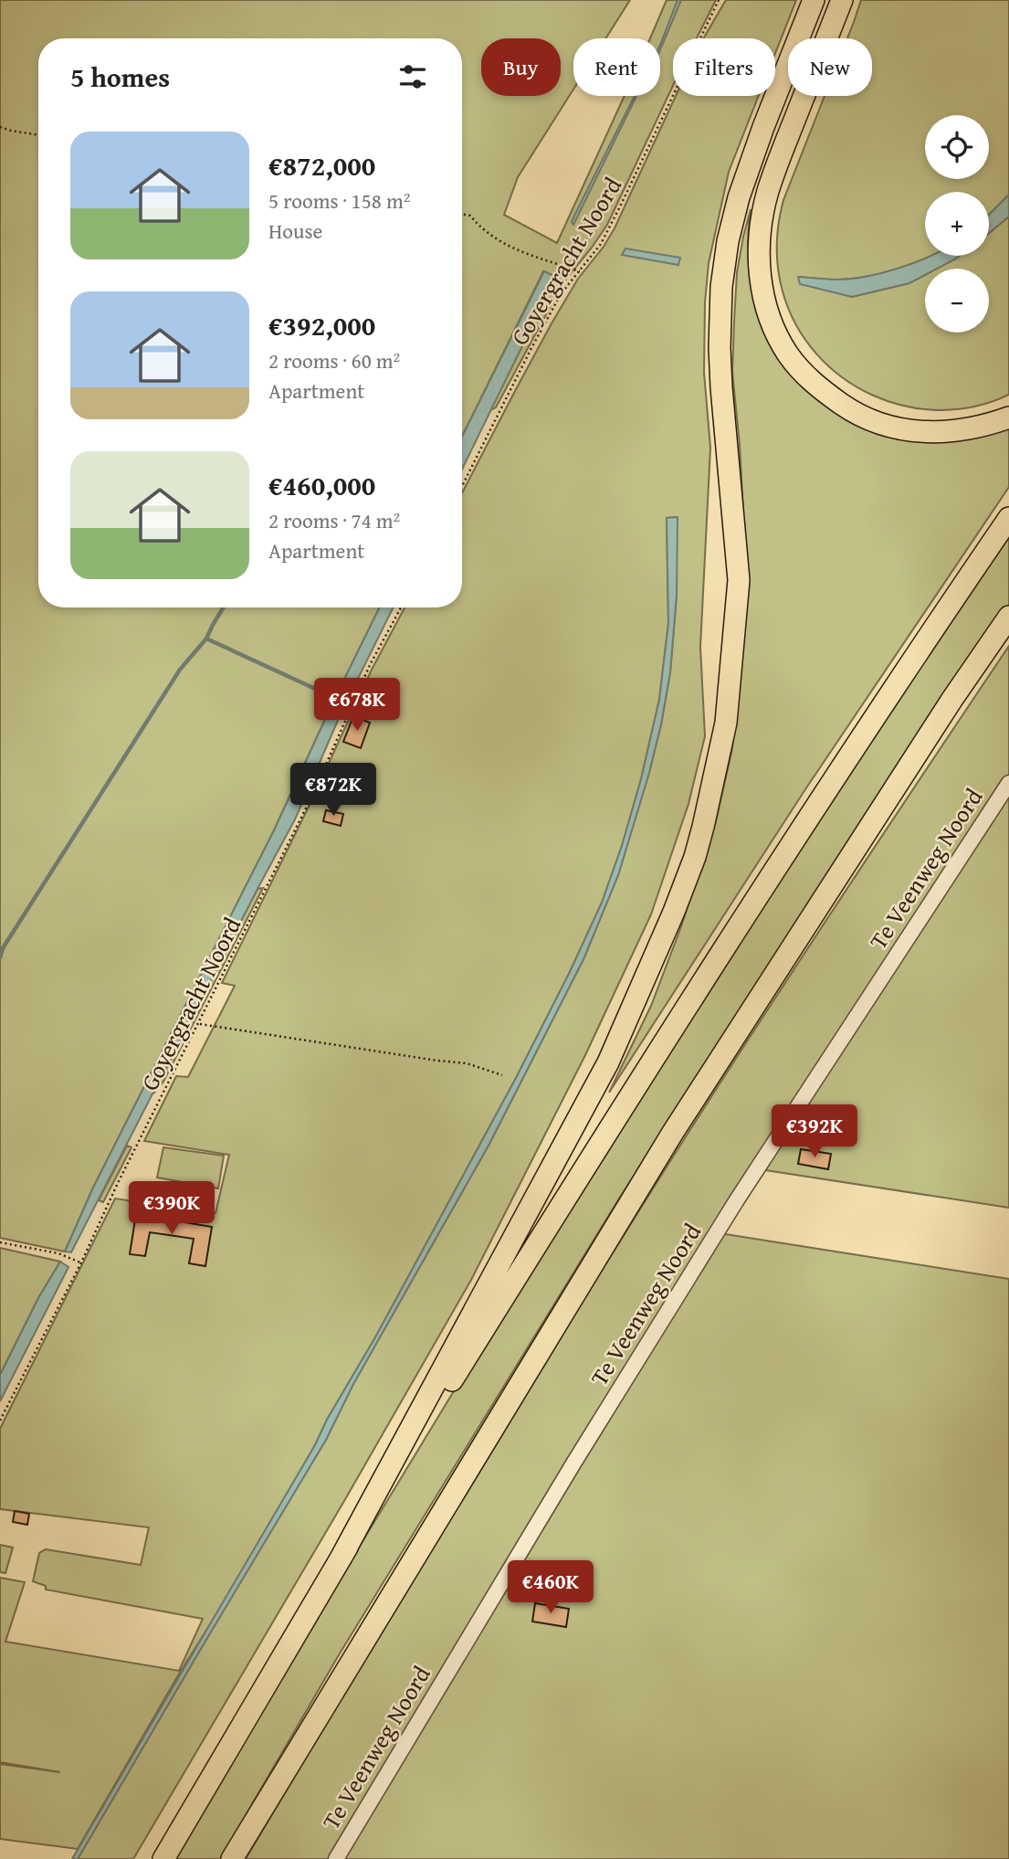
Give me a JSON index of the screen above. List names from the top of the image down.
{
  "streets": {
    "street": ["Te Veenweg Noord"],
    "path": ["Goyergracht Noord"]
  },
  "page": {
    "chip": [
      "Buy",
      "Rent",
      "Filters",
      "New"
    ],
    "heading": "5 homes",
    "map_buttons": ["+", "−"],
    "list": [
      {
        "name": "€872,000",
        "note": "5 rooms · 158 m² · House"
      },
      {
        "name": "€392,000",
        "note": "2 rooms · 60 m² · Apartment"
      },
      {
        "name": "€460,000",
        "note": "2 rooms · 74 m² · Apartment"
      }
    ],
    "price": [
      "€678K",
      "€872K",
      "€392K",
      "€390K",
      "€460K"
    ]
  }
}
